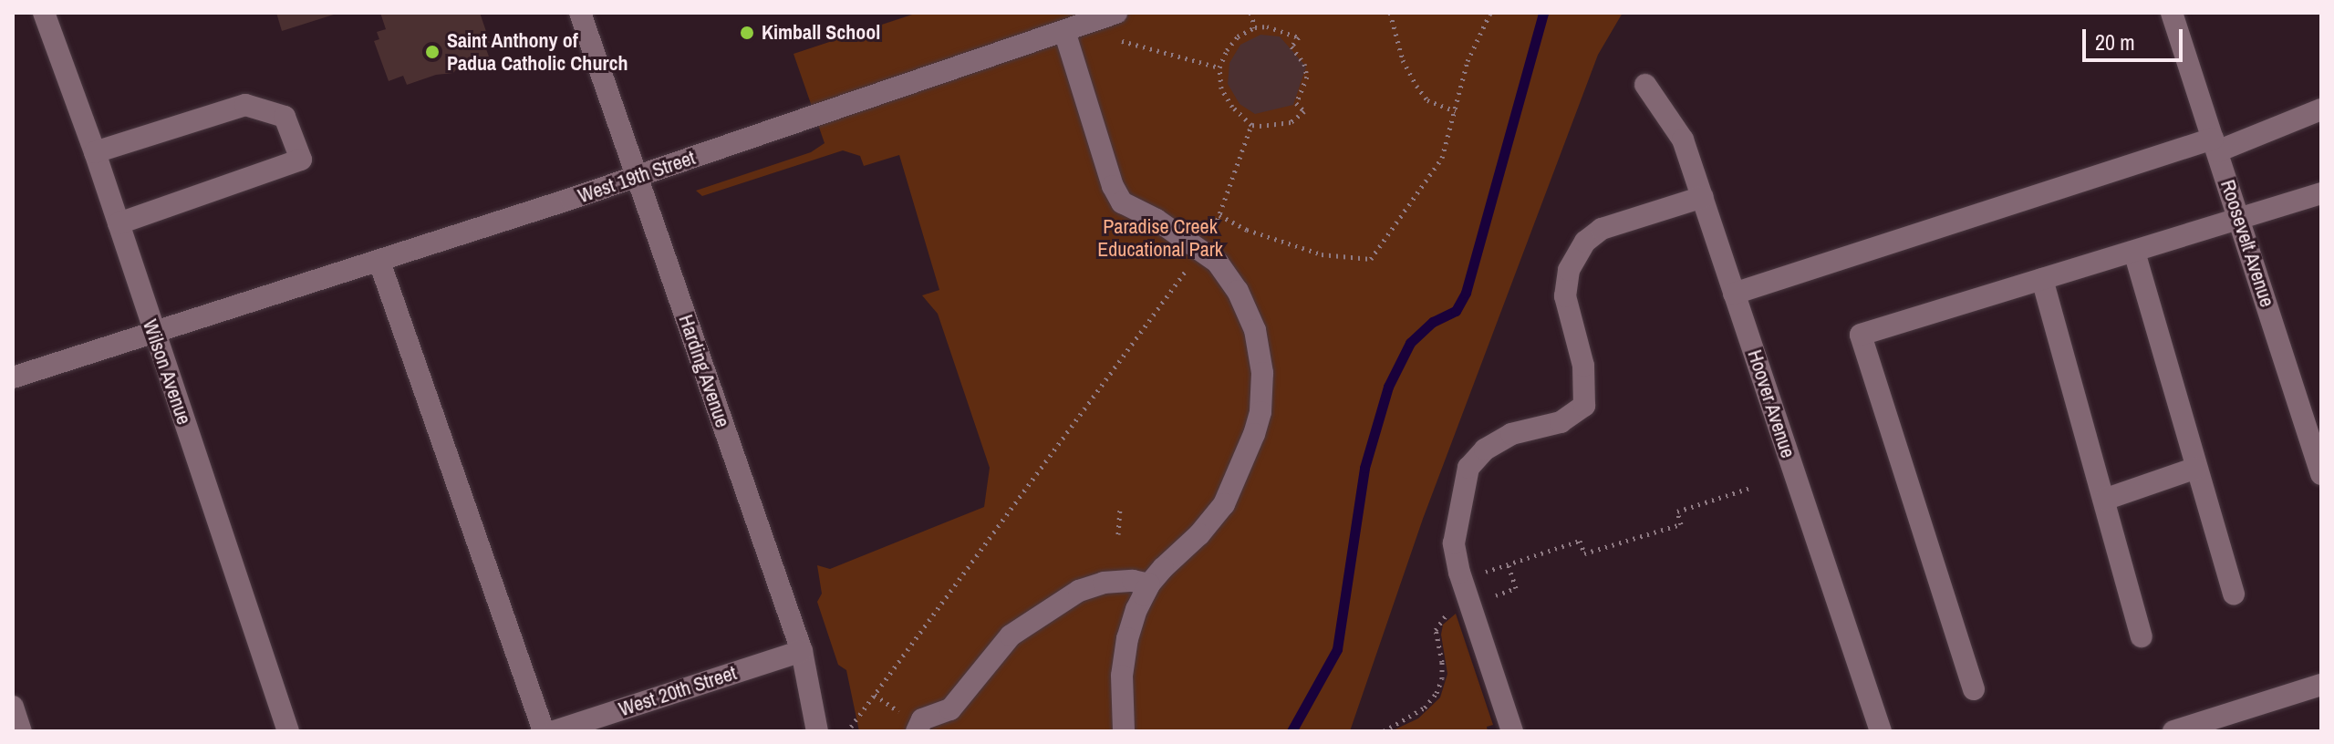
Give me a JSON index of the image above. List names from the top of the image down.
{
  "streets": {
    "street": [
      "West 19th Street",
      "Roosevelt Avenue",
      "Harding Avenue",
      "Wilson Avenue",
      "Hoover Avenue",
      "West 20th Street"
    ]
  },
  "crossings": [
    ["West 19th Street", "Harding Avenue"],
    ["West 19th Street", "Wilson Avenue"],
    ["Harding Avenue", "West 20th Street"]
  ],
  "parks": ["Paradise Creek Educational Park"],
  "places": ["Kimball School", "Saint Anthony of Padua Catholic Church"],
  "scale_bar": "20 m"
}
